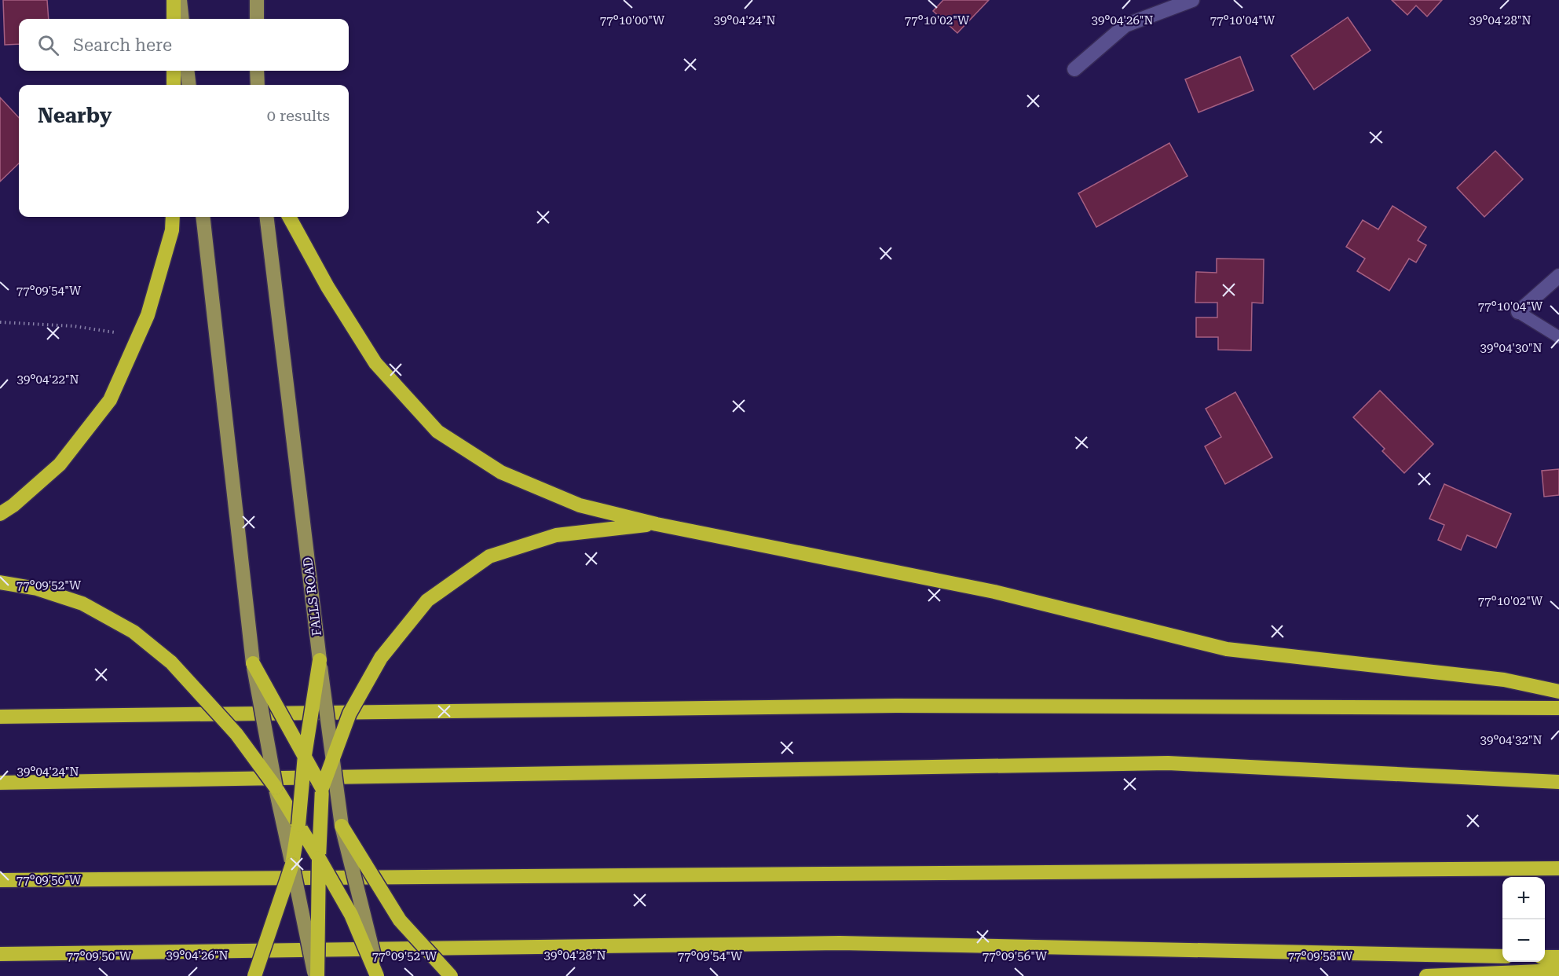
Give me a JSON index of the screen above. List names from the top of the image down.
{
  "streets": {
    "main road": ["FALLS ROAD"]
  },
  "page": {
    "search": "Search here",
    "heading": ["Nearby", "0 results"],
    "map_buttons": ["+", "−"]
  },
  "coordinates": [
    "77°10'00\"W",
    "77°10'02\"W",
    "77°10'04\"W",
    "39°04'24\"N",
    "39°04'26\"N",
    "39°04'28\"N",
    "77°09'54\"W",
    "39°04'30\"N",
    "39°04'22\"N",
    "77°09'52\"W",
    "39°04'32\"N",
    "77°09'50\"W",
    "77°09'56\"W",
    "77°09'58\"W"
  ]
}
